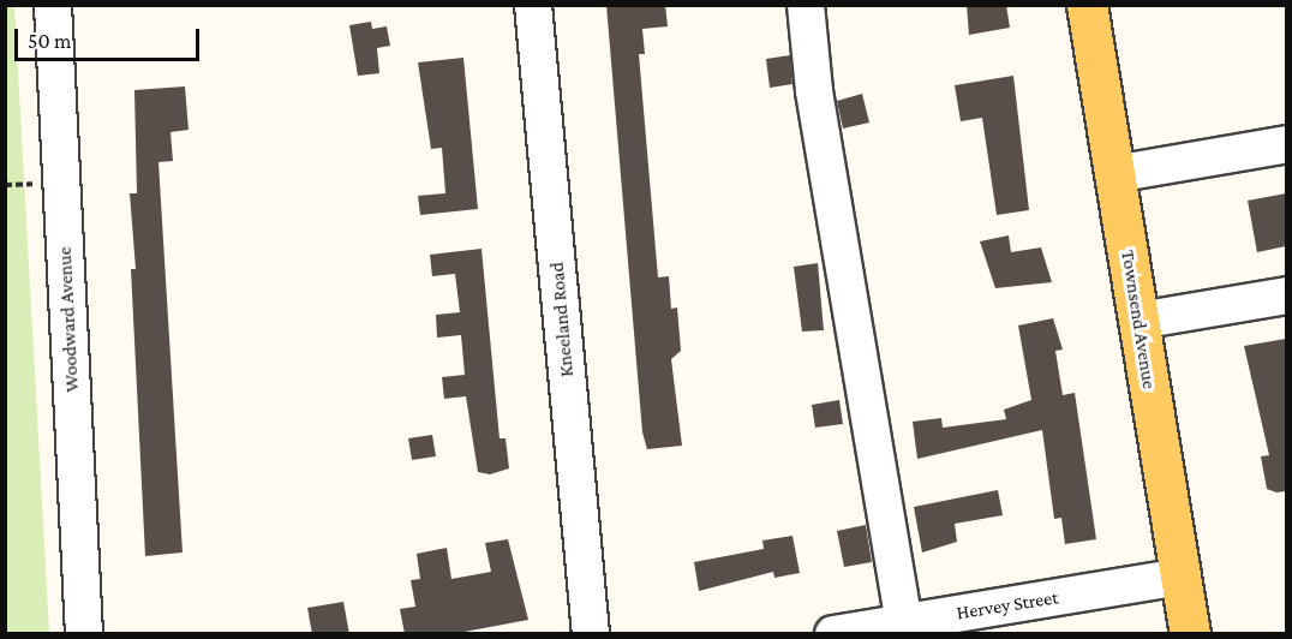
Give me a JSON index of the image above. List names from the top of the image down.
{
  "streets": {
    "main road": ["Townsend Avenue"],
    "street": ["Woodward Avenue", "Kneeland Road", "Hervey Street"]
  },
  "crossings": [
    ["Townsend Avenue", "Hervey Street"]
  ],
  "scale_bar": "50 m"
}
